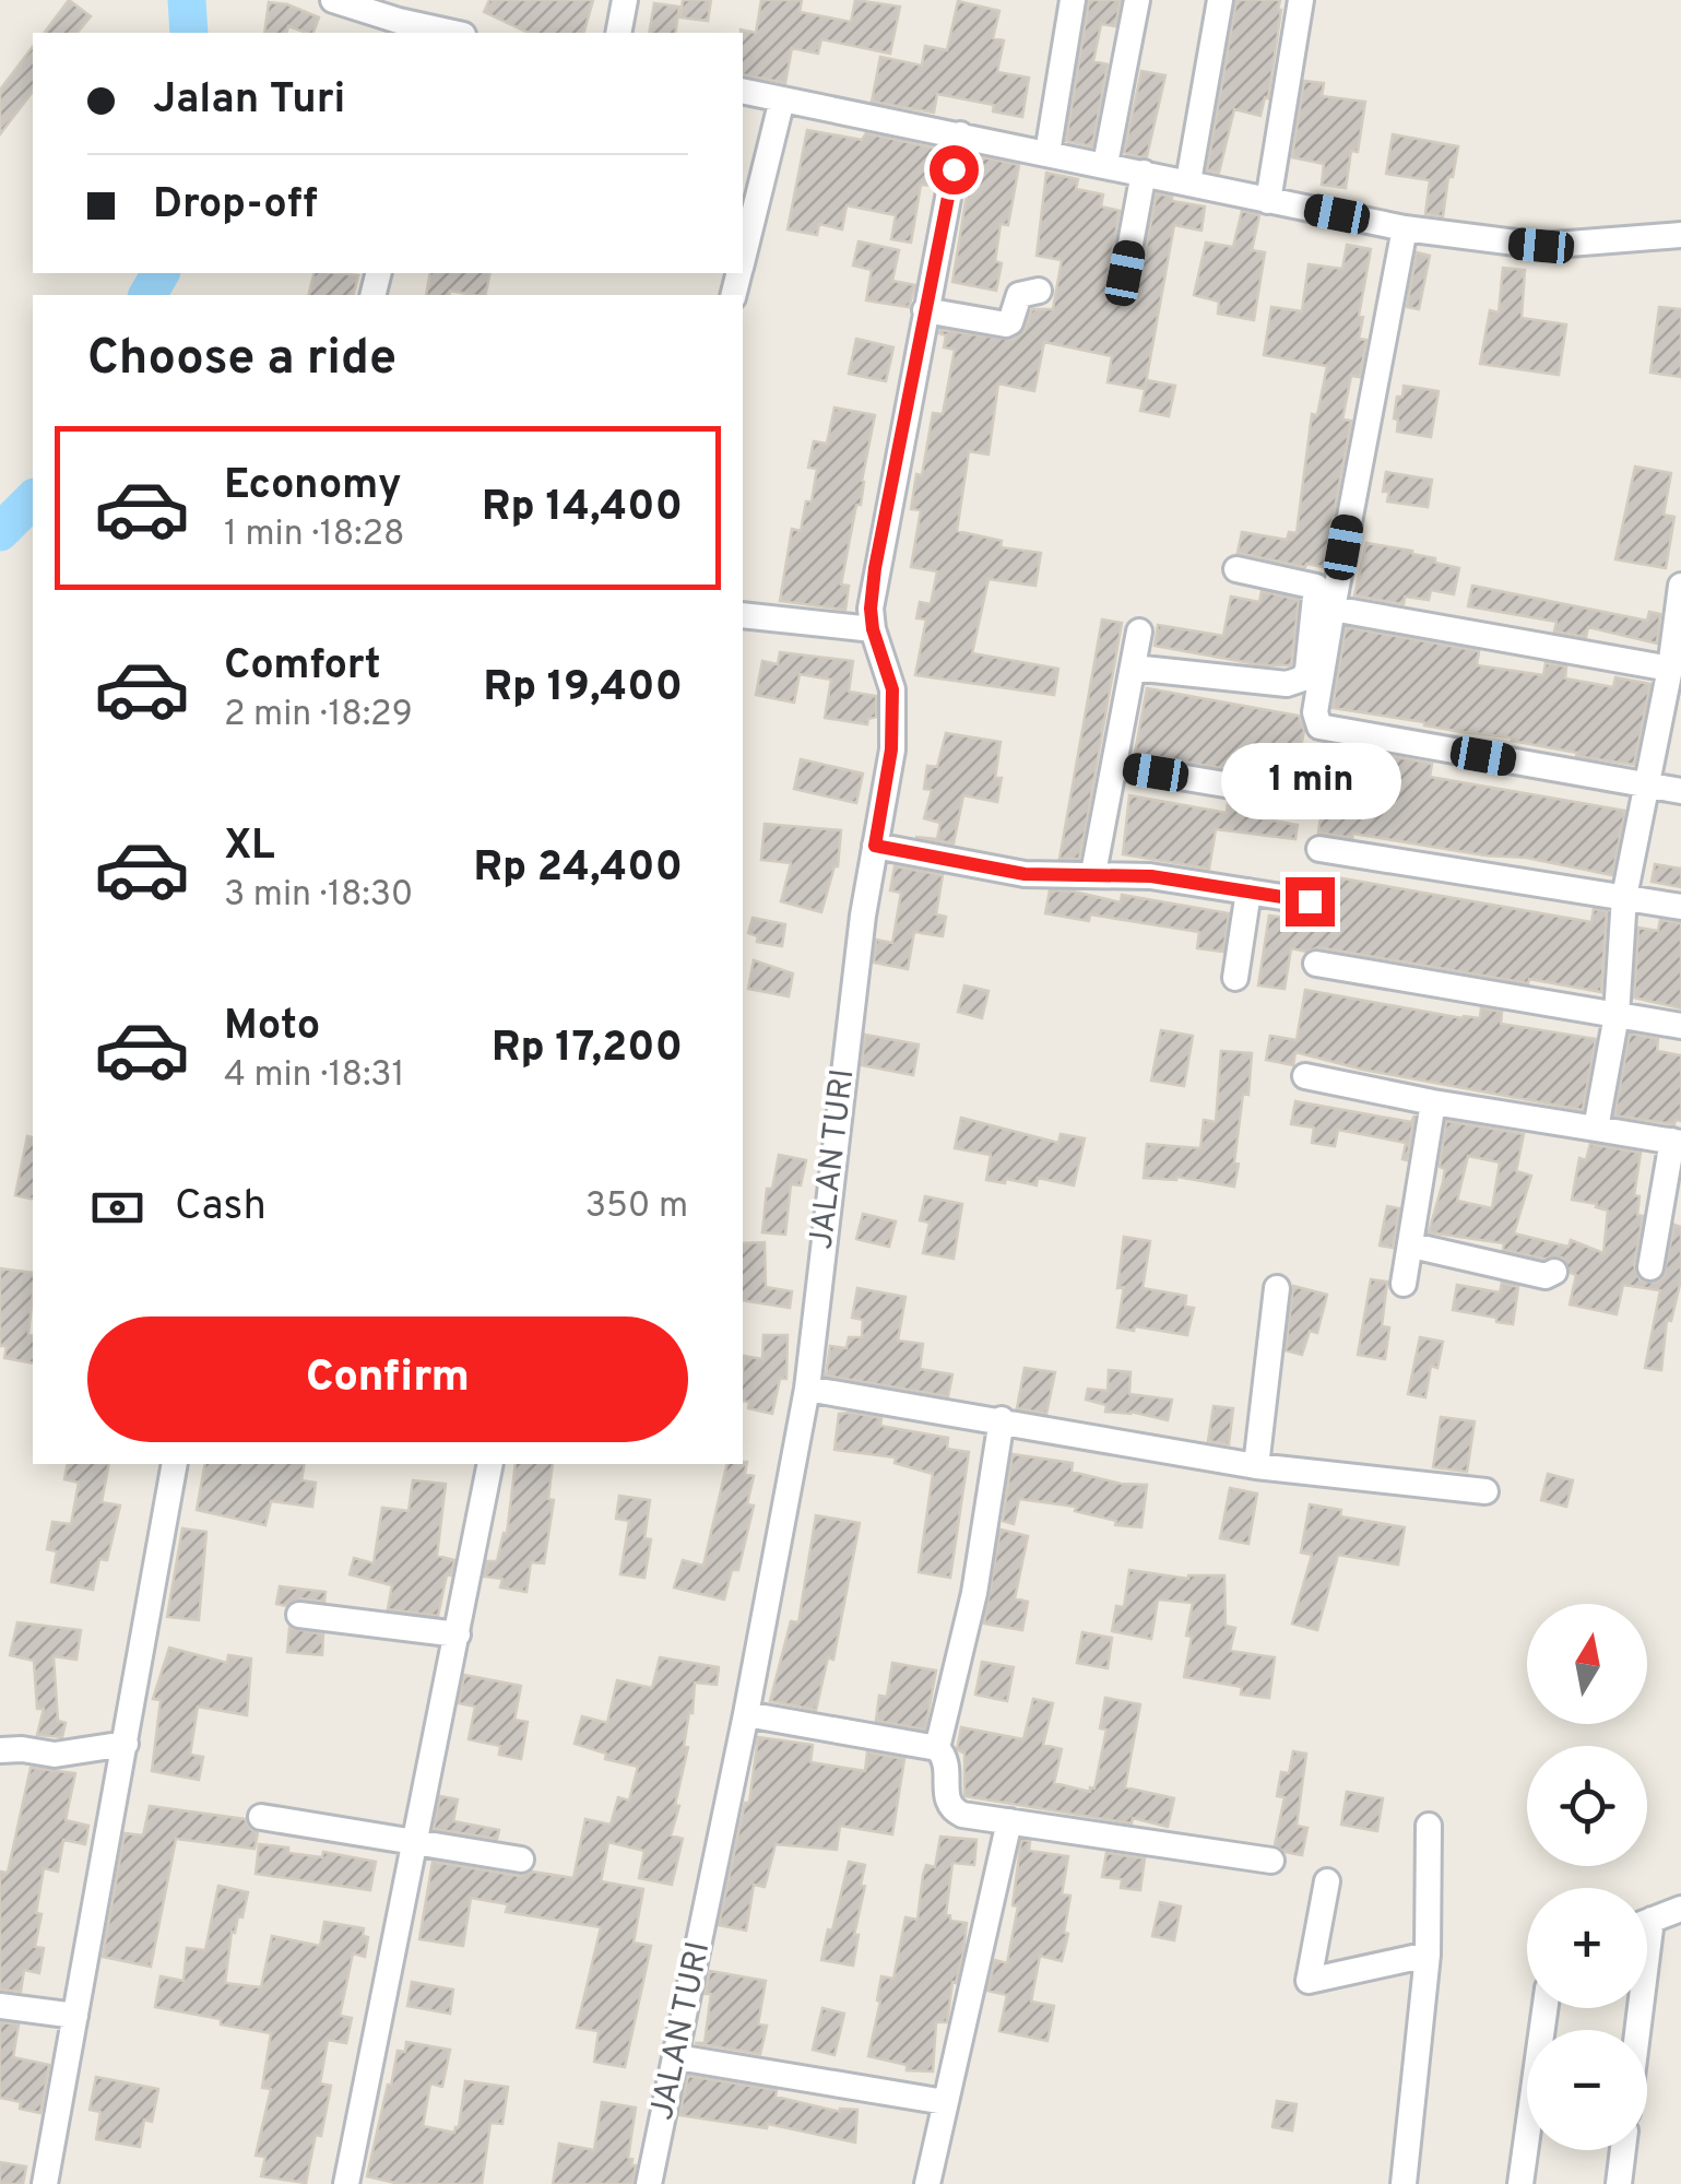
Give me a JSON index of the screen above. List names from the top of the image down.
{
  "streets": {
    "street": ["JALAN TURI"]
  },
  "north": "top",
  "page": {
    "banner": ["Jalan Turi", "Drop-off"],
    "heading": "Choose a ride",
    "list": [
      {
        "name": "Economy",
        "note": "1 min · 18:28",
        "value": "Rp 14,400"
      },
      {
        "name": "Comfort",
        "note": "2 min · 18:29",
        "value": "Rp 19,400"
      },
      {
        "name": "XL",
        "note": "3 min · 18:30",
        "value": "Rp 24,400"
      },
      {
        "name": "Moto",
        "note": "4 min · 18:31",
        "value": "Rp 17,200"
      }
    ],
    "bubble": "1 min",
    "pay": ["Cash", "350 m"],
    "buttons": "Confirm",
    "map_buttons": ["+", "−"]
  }
}
